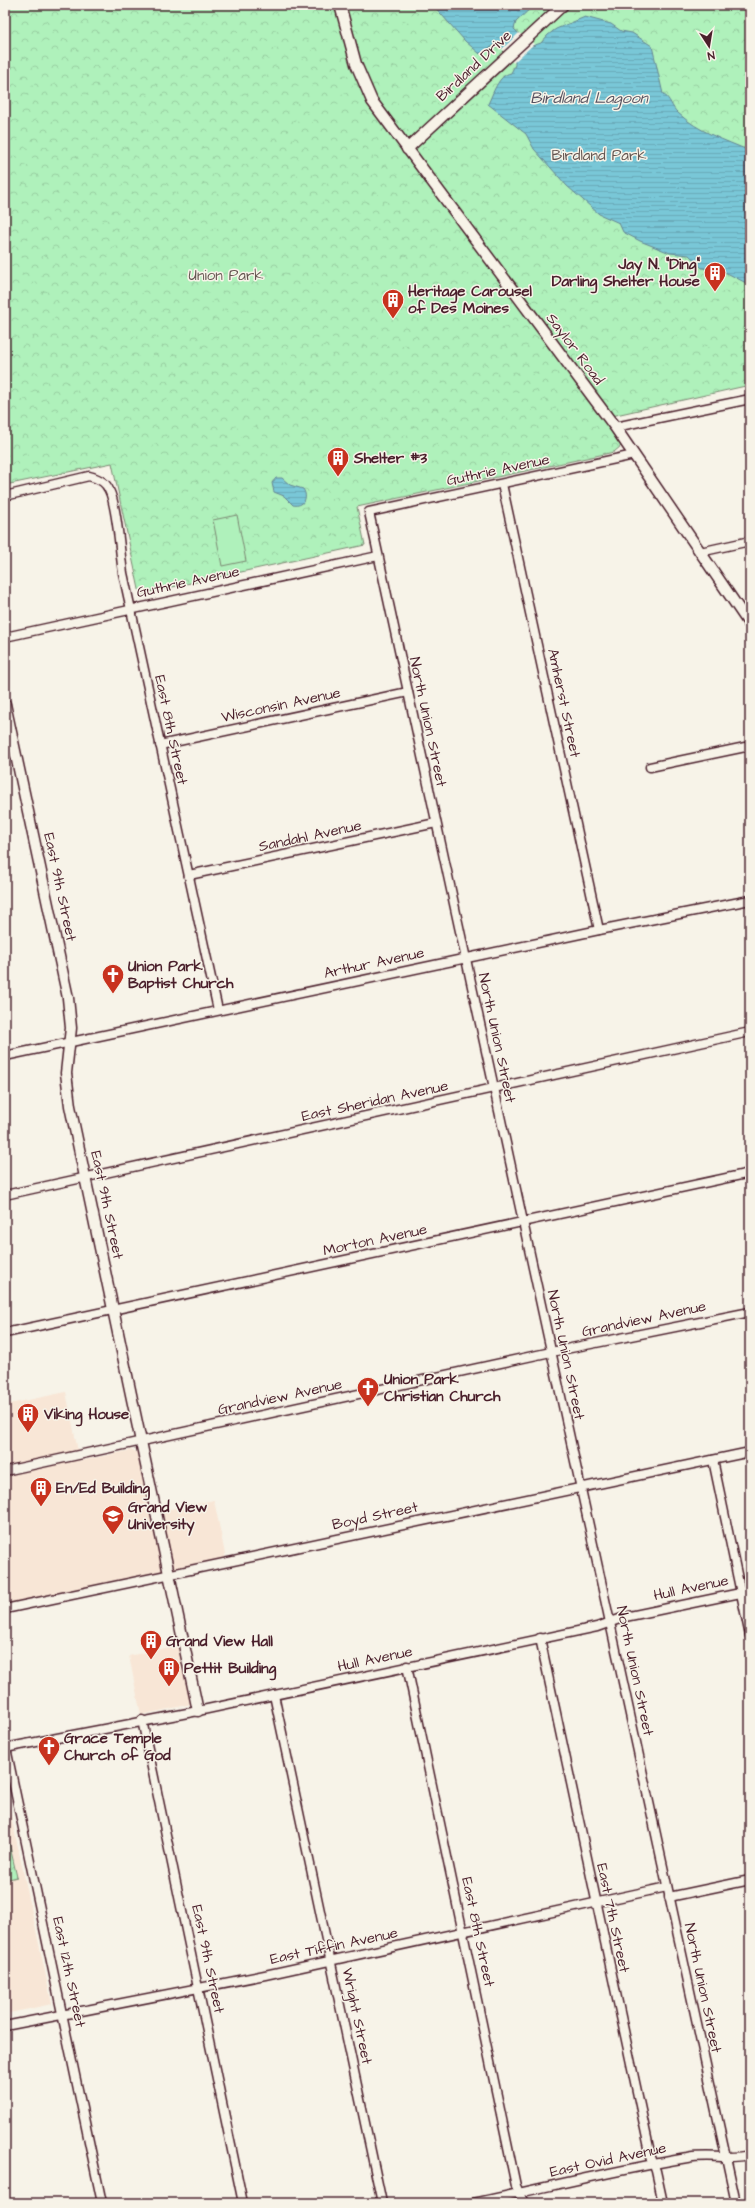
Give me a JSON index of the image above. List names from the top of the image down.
{
  "streets": {
    "street": [
      "Birdland Drive",
      "Saylor Road",
      "Guthrie Avenue",
      "Amherst Street",
      "Wisconsin Avenue",
      "North Union Street",
      "East 8th Street",
      "Sandahl Avenue",
      "East 9th Street",
      "Arthur Avenue",
      "East Sheridan Avenue",
      "Morton Avenue",
      "Grandview Avenue",
      "Boyd Street",
      "Hull Avenue",
      "East 7th Street",
      "East Tiffin Avenue",
      "East 12th Street",
      "Wright Street",
      "East Ovid Avenue"
    ]
  },
  "crossings": [
    ["Birdland Drive", "Saylor Road"],
    ["Saylor Road", "Guthrie Avenue"],
    ["Guthrie Avenue", "Amherst Street"],
    ["Guthrie Avenue", "North Union Street"],
    ["Guthrie Avenue", "East 8th Street"],
    ["Amherst Street", "Arthur Avenue"],
    ["Wisconsin Avenue", "North Union Street"],
    ["Wisconsin Avenue", "East 8th Street"],
    ["North Union Street", "Sandahl Avenue"],
    ["North Union Street", "Arthur Avenue"],
    ["North Union Street", "East Sheridan Avenue"],
    ["North Union Street", "Morton Avenue"],
    ["North Union Street", "Grandview Avenue"],
    ["North Union Street", "Boyd Street"],
    ["North Union Street", "Hull Avenue"],
    ["North Union Street", "East Tiffin Avenue"],
    ["North Union Street", "East Ovid Avenue"],
    ["East 8th Street", "Sandahl Avenue"],
    ["East 8th Street", "Arthur Avenue"],
    ["East 8th Street", "Hull Avenue"],
    ["East 8th Street", "East Tiffin Avenue"],
    ["East 8th Street", "East Ovid Avenue"],
    ["East 9th Street", "Arthur Avenue"],
    ["East 9th Street", "East Sheridan Avenue"],
    ["East 9th Street", "Morton Avenue"],
    ["East 9th Street", "Grandview Avenue"],
    ["East 9th Street", "Boyd Street"],
    ["East 9th Street", "Hull Avenue"],
    ["East 9th Street", "East Tiffin Avenue"],
    ["Hull Avenue", "East 7th Street"],
    ["Hull Avenue", "East 12th Street"],
    ["Hull Avenue", "Wright Street"],
    ["East 7th Street", "East Tiffin Avenue"],
    ["East 7th Street", "East Ovid Avenue"],
    ["East Tiffin Avenue", "East 12th Street"],
    ["East Tiffin Avenue", "Wright Street"]
  ],
  "water": ["Birdland Lagoon"],
  "parks": ["Birdland Park", "Union Park"],
  "places": {
    "building": [
      "Jay N. \"Ding\" Darling Shelter House",
      "Heritage Carousel of Des Moines",
      "Shelter #3",
      "Viking House",
      "En/Ed Building",
      "Grand View Hall",
      "Pettit Building"
    ],
    "church": ["Union Park Baptist Church", "Union Park Christian Church", "Grace Temple Church of God"],
    "school or university": ["Grand View University"]
  },
  "north": "bottom"
}
